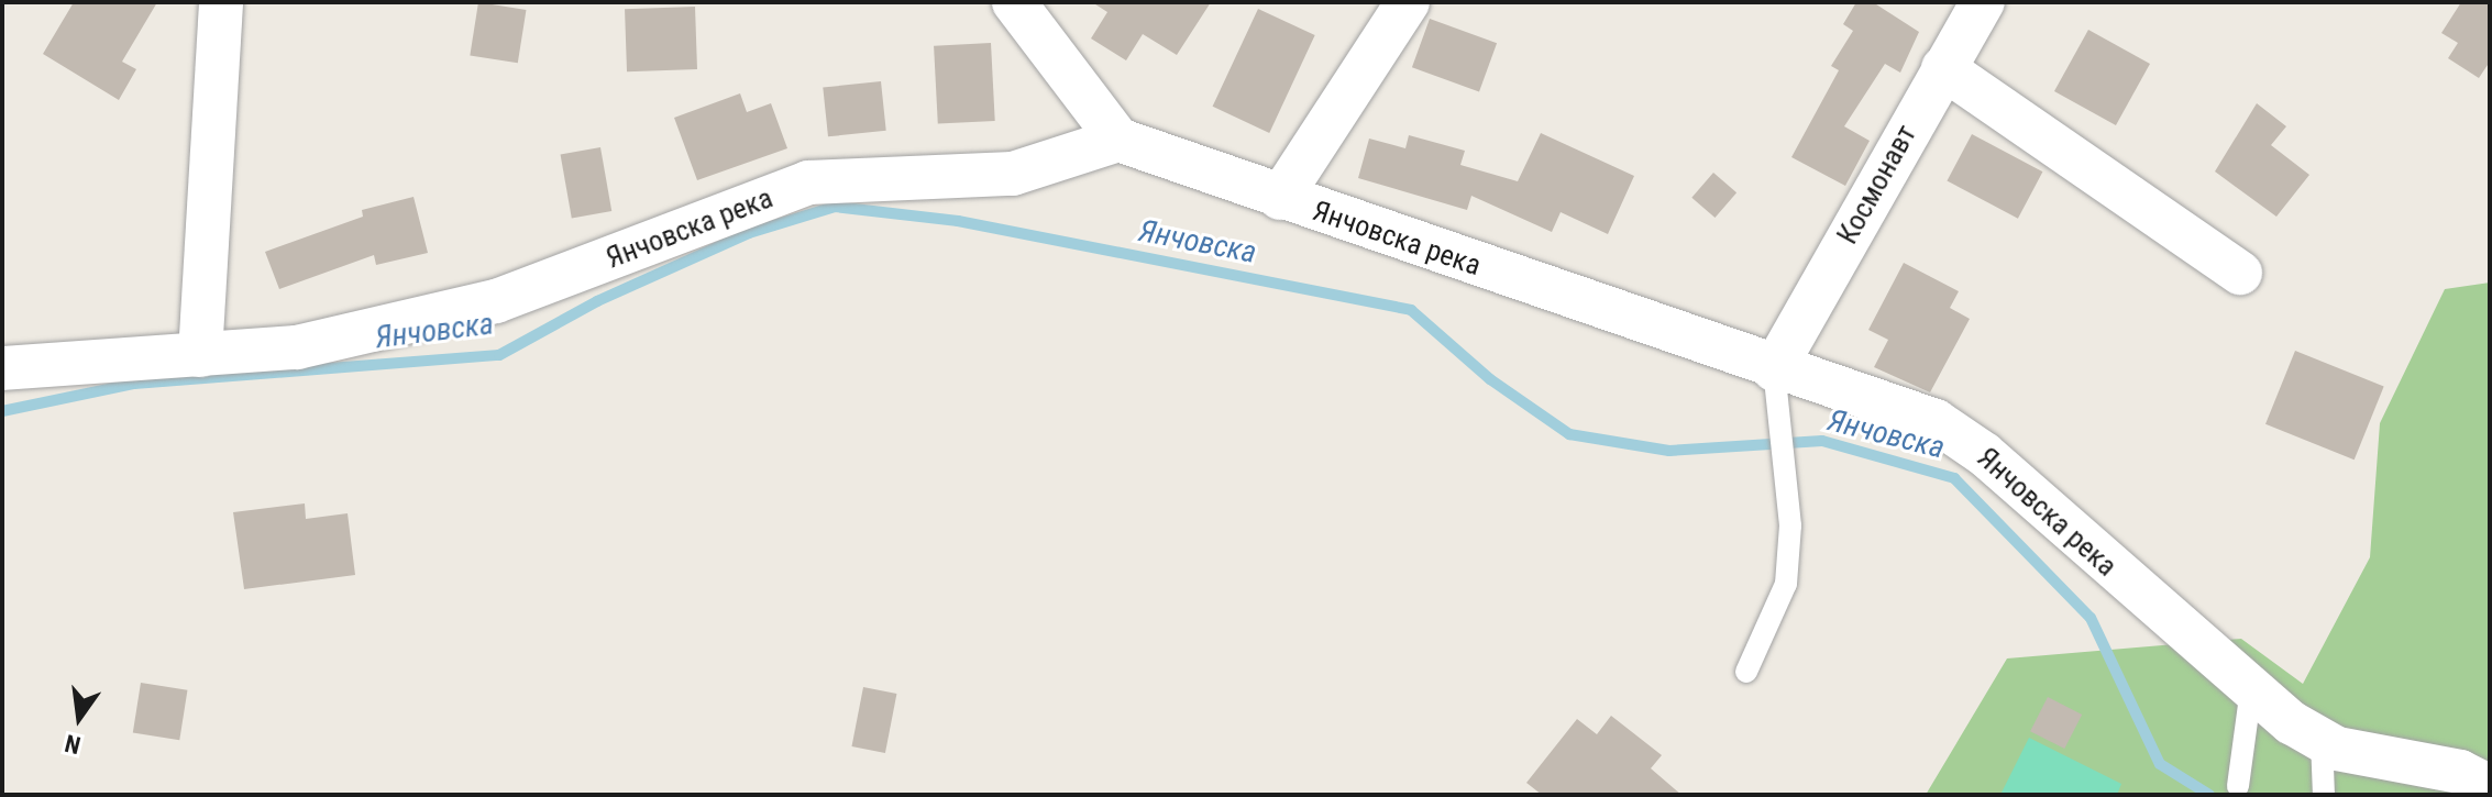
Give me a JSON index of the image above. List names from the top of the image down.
{
  "streets": {
    "street": ["Космонавт", "Янчовска река"]
  },
  "crossings": [
    ["Космонавт", "Янчовска река"]
  ],
  "water": ["Янчовска"],
  "north": "bottom"
}
